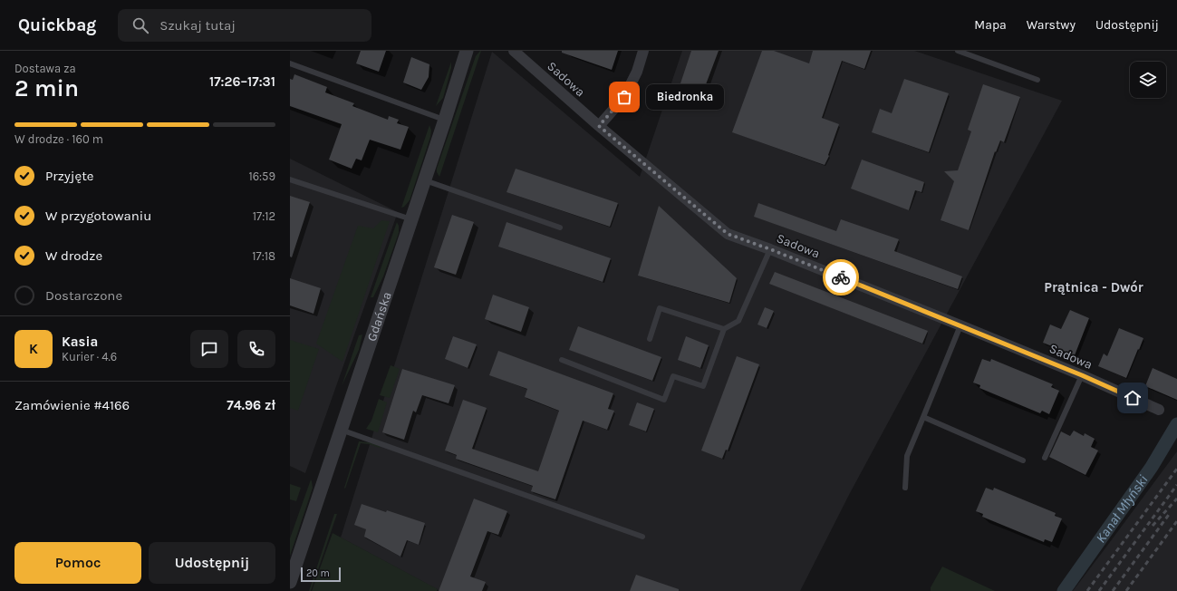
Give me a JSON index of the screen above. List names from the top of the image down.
{
  "streets": {
    "street": ["Sadowa", "Gdańska"]
  },
  "districts": ["Prątnica - Dwór"],
  "water": ["Kanał Młyński"],
  "places": ["Biedronka"],
  "scale_bar": "20 m",
  "page": {
    "header": "Quickbag",
    "search": "Szukaj tutaj",
    "nav": ["Mapa", "Warstwy", "Udostępnij"],
    "heading": ["2 min", "Dostawa za", "17:26–17:31"],
    "panel": [
      "Kasia",
      "Kurier · 4.6",
      "Zamówienie #4166",
      "74.96 zł"
    ],
    "bubble": "Biedronka",
    "bar": "W drodze · 160 m",
    "list": [
      ["Przyjęte", "16:59"],
      ["W przygotowaniu", "17:12"],
      ["W drodze", "17:18"],
      "Dostarczone"
    ],
    "round": "K",
    "buttons": ["Pomoc", "Udostępnij"],
    "scale": "20 m"
  }
}
